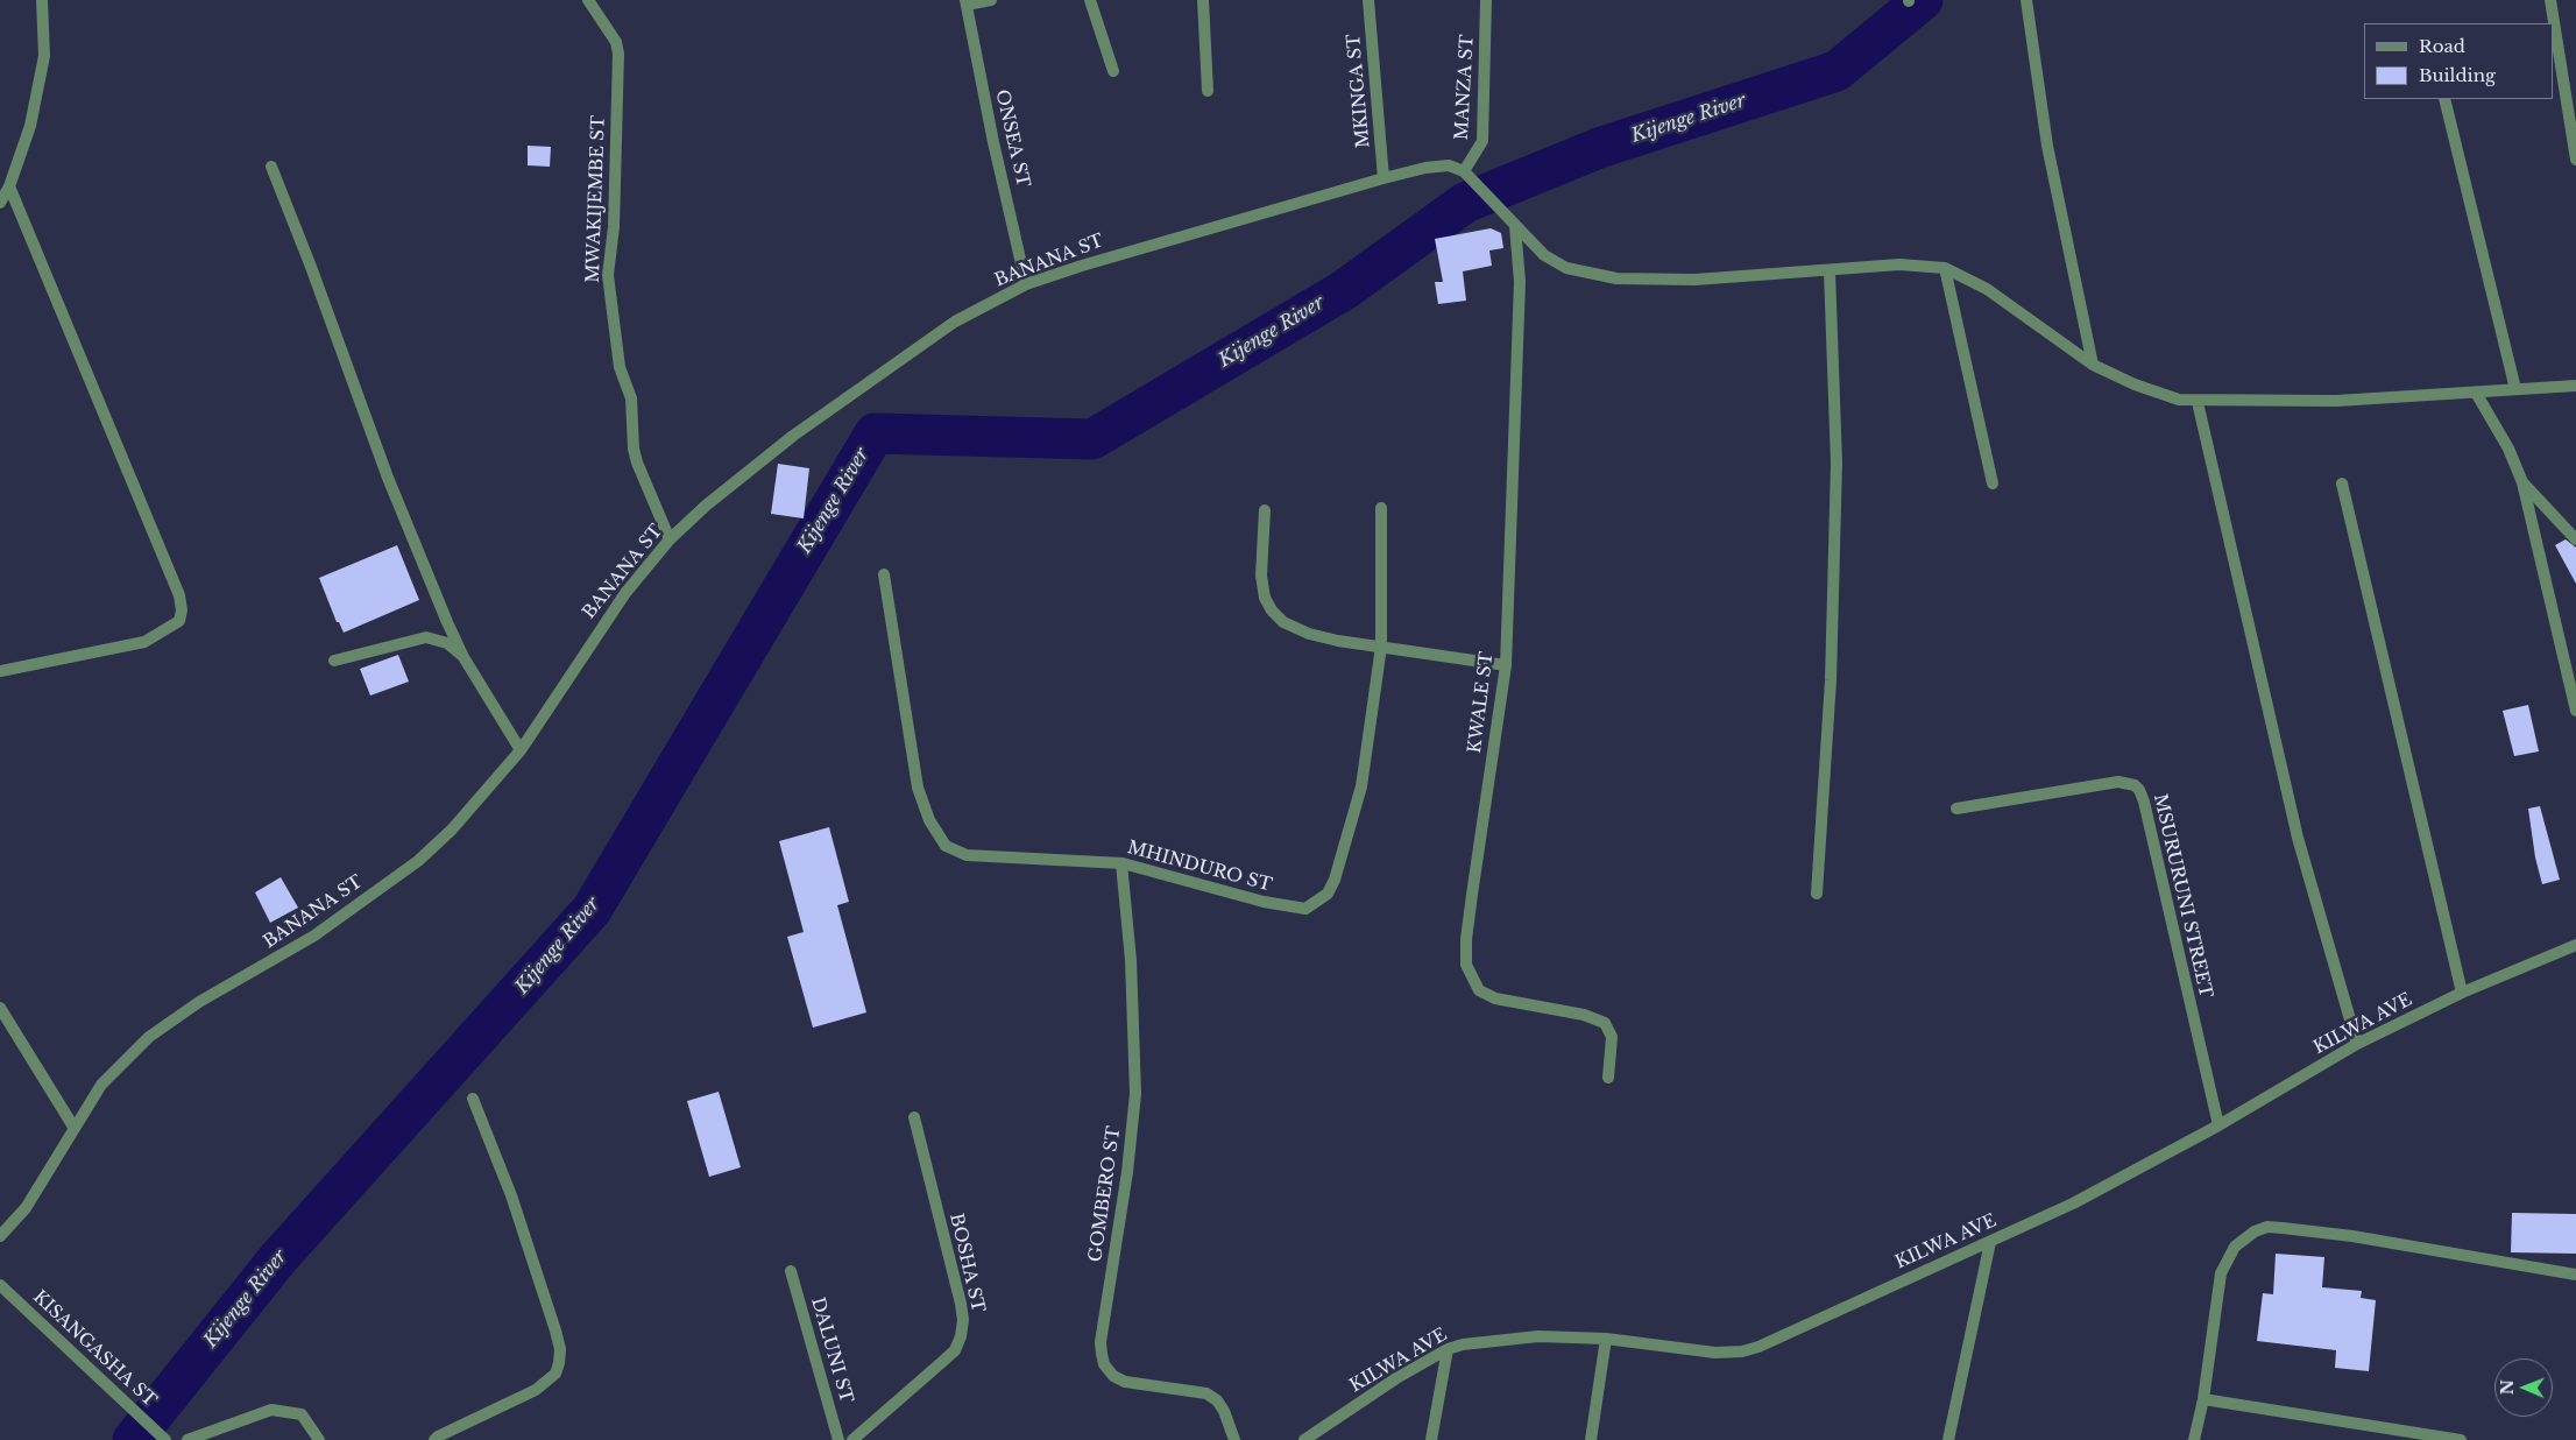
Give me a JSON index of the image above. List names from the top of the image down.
{
  "streets": {
    "street": [
      "MANZA ST",
      "MKINGA ST",
      "ONSEA ST",
      "MWAKIJEMBE ST",
      "BANANA ST",
      "KWALE ST",
      "MHINDURO ST",
      "MSURURUNI STREET",
      "KILWA AVE",
      "GOMBERO ST",
      "BOSHA ST",
      "KISANGASHA ST",
      "DALUNI ST"
    ]
  },
  "crossings": [
    ["MANZA ST", "BANANA ST"],
    ["MKINGA ST", "BANANA ST"],
    ["ONSEA ST", "BANANA ST"],
    ["MWAKIJEMBE ST", "BANANA ST"],
    ["MHINDURO ST", "GOMBERO ST"],
    ["MSURURUNI STREET", "KILWA AVE"]
  ],
  "water": ["Kijenge River"],
  "legend": ["Road", "Building"],
  "north": "left"
}
